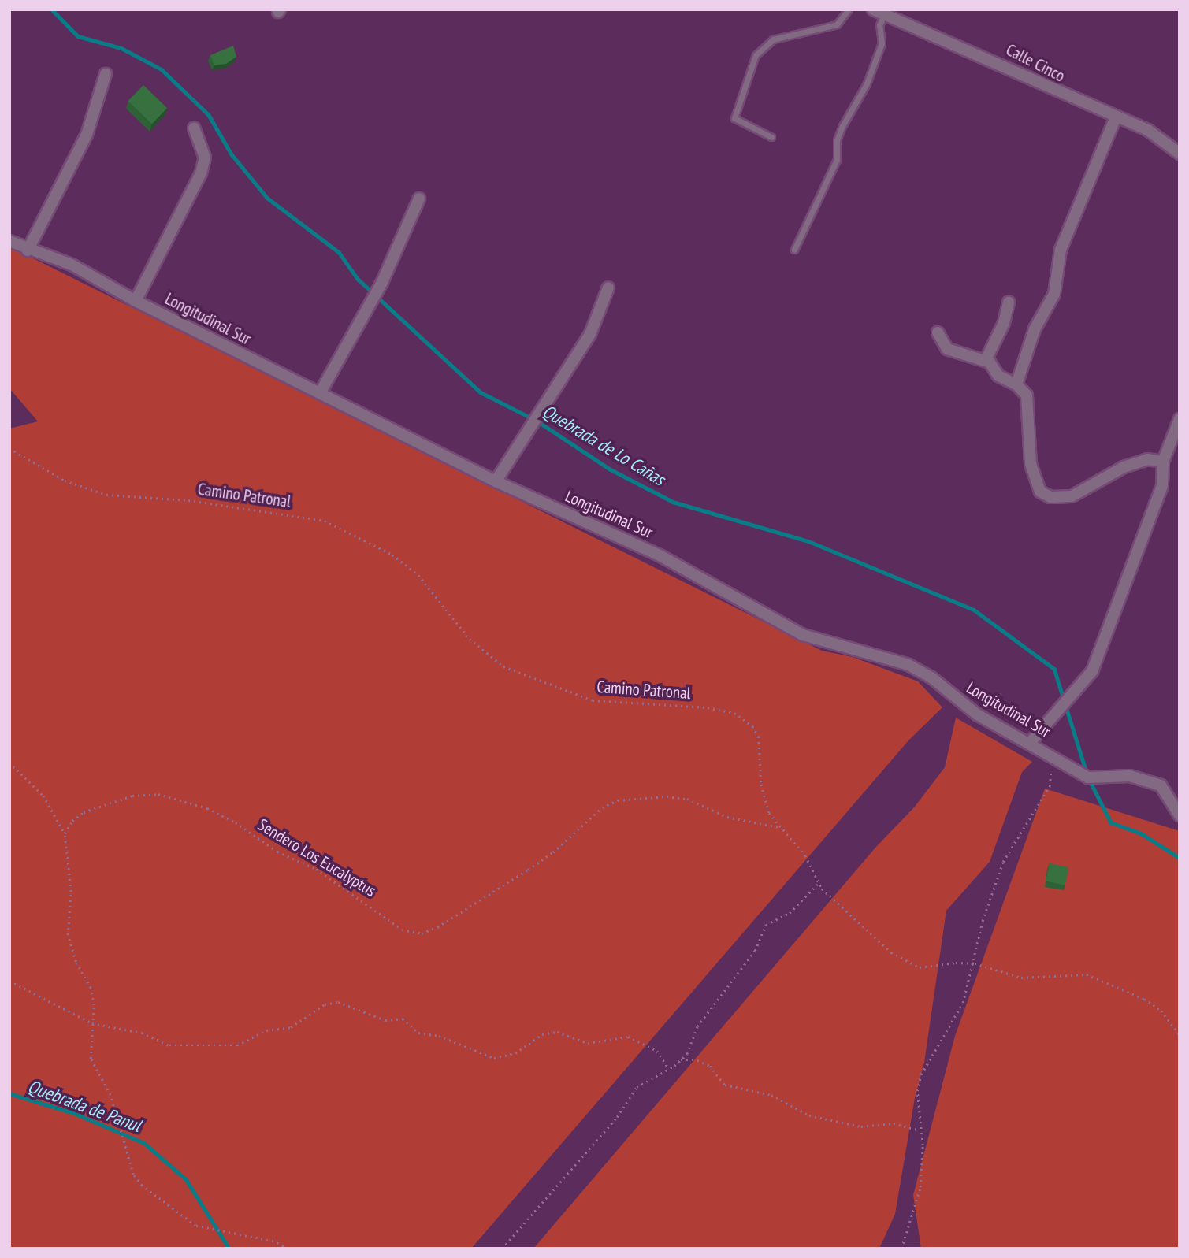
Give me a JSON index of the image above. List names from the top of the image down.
{
  "streets": {
    "street": ["Calle Cinco", "Longitudinal Sur"],
    "path": ["Camino Patronal", "Sendero Los Eucalyptus"]
  },
  "crossings": [
    ["Camino Patronal", "Sendero Los Eucalyptus"]
  ],
  "water": ["Quebrada de Lo Cañas", "Quebrada de Panul"]
}
